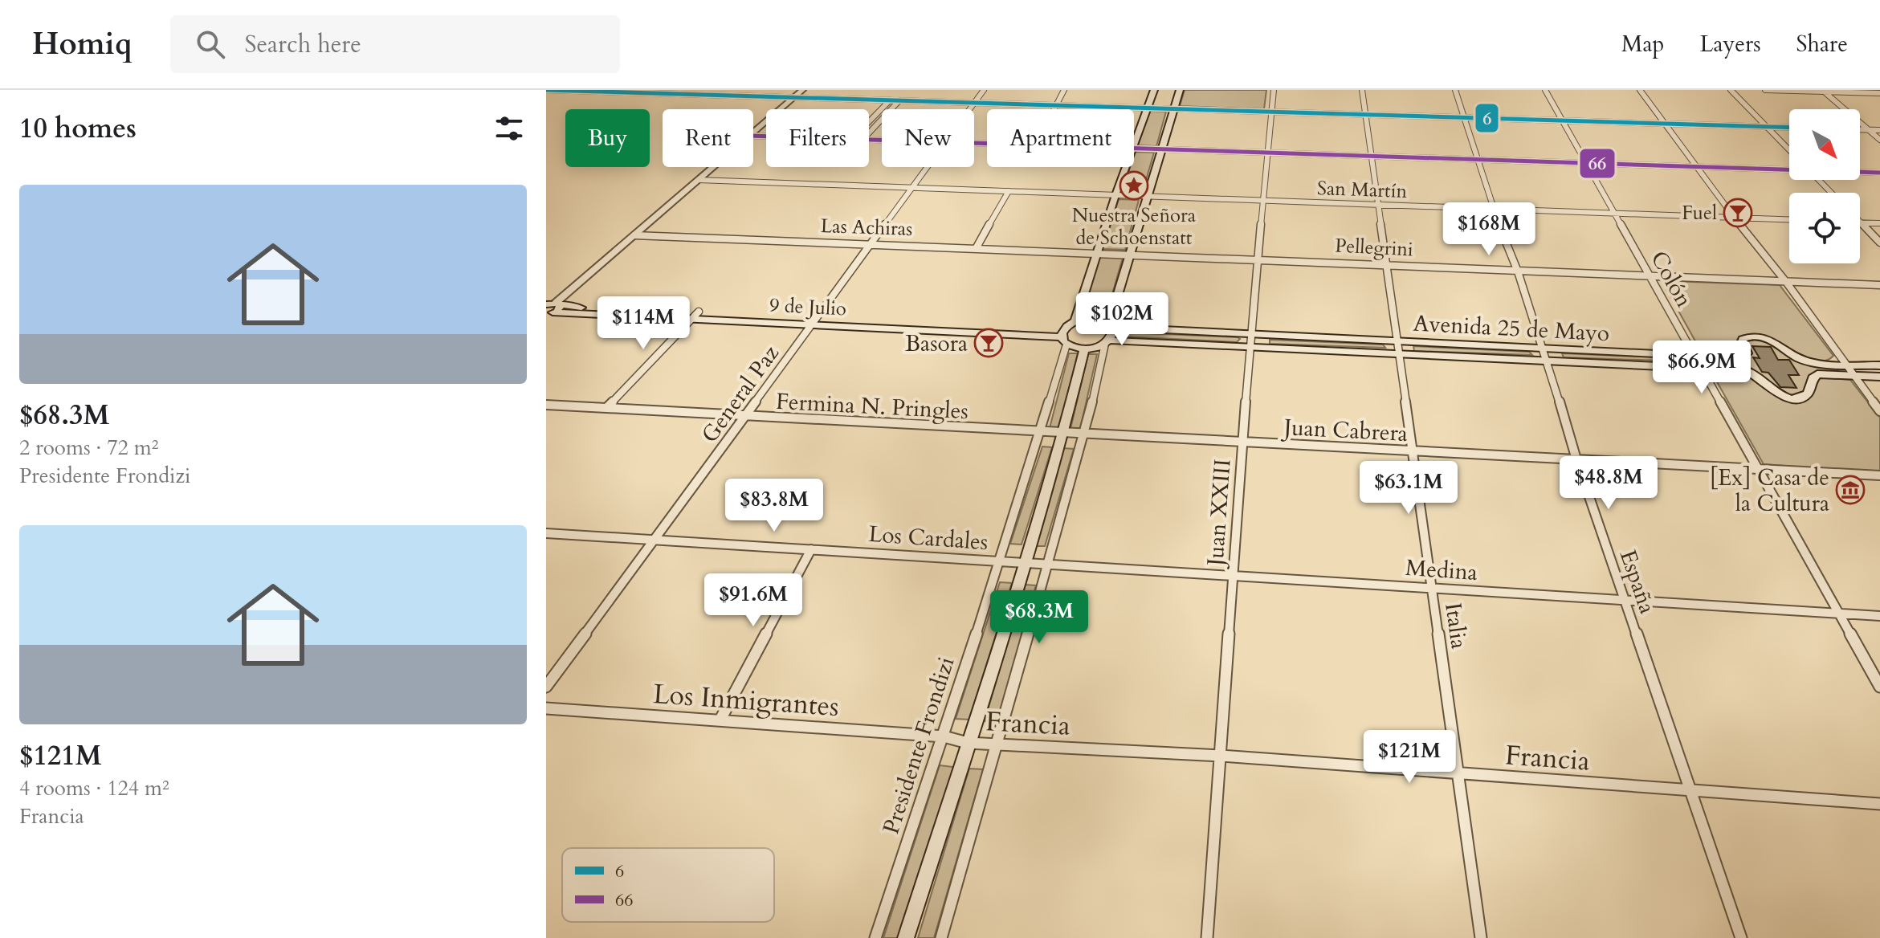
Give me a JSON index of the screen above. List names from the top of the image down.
{
  "streets": {
    "main road": ["9 de Julio", "Avenida 25 de Mayo", "Presidente Frondizi"],
    "street": [
      "San Martín",
      "Las Achiras",
      "Pellegrini",
      "Colón",
      "General Paz",
      "Fermina N. Pringles",
      "Juan Cabrera",
      "Juan XXIII",
      "Los Cardales",
      "Medina",
      "España",
      "Italia",
      "Los Inmigrantes",
      "Francia"
    ]
  },
  "crossings": [
    ["San Martín", "Colón"],
    ["San Martín", "General Paz"],
    ["San Martín", "Juan XXIII"],
    ["San Martín", "España"],
    ["San Martín", "Italia"],
    ["Las Achiras", "Pellegrini"],
    ["Las Achiras", "General Paz"],
    ["Pellegrini", "Colón"],
    ["Pellegrini", "Juan XXIII"],
    ["Pellegrini", "España"],
    ["Pellegrini", "Italia"],
    ["Colón", "Avenida 25 de Mayo"],
    ["Colón", "Juan Cabrera"],
    ["Colón", "Medina"],
    ["9 de Julio", "Avenida 25 de Mayo"],
    ["9 de Julio", "General Paz"],
    ["9 de Julio", "Presidente Frondizi"],
    ["Avenida 25 de Mayo", "Juan XXIII"],
    ["Avenida 25 de Mayo", "España"],
    ["Avenida 25 de Mayo", "Italia"],
    ["Avenida 25 de Mayo", "Presidente Frondizi"],
    ["General Paz", "Fermina N. Pringles"],
    ["General Paz", "Los Cardales"],
    ["Fermina N. Pringles", "Juan Cabrera"],
    ["Fermina N. Pringles", "Presidente Frondizi"],
    ["Juan Cabrera", "Juan XXIII"],
    ["Juan Cabrera", "España"],
    ["Juan Cabrera", "Italia"],
    ["Juan Cabrera", "Presidente Frondizi"],
    ["Juan XXIII", "Medina"],
    ["Juan XXIII", "Francia"],
    ["Los Cardales", "Medina"],
    ["Los Cardales", "Presidente Frondizi"],
    ["Medina", "España"],
    ["Medina", "Italia"],
    ["Medina", "Presidente Frondizi"],
    ["España", "Francia"],
    ["Italia", "Francia"],
    ["Los Inmigrantes", "Francia"],
    ["Los Inmigrantes", "Presidente Frondizi"],
    ["Francia", "Presidente Frondizi"]
  ],
  "places": {
    "place": ["Nuestra Señora de Schoenstatt"],
    "bar": ["Fuel", "Basora"],
    "museum": ["[Ex] Casa de la Cultura"]
  },
  "lines": ["transit line 6", "transit line 66"],
  "legend": ["6", "66"],
  "north": "bottom right",
  "page": {
    "header": "Homiq",
    "search": "Search here",
    "nav": ["Map", "Layers", "Share"],
    "heading": "10 homes",
    "chip": [
      "Buy",
      "Rent",
      "Filters",
      "New",
      "Apartment"
    ],
    "list": [
      {
        "name": "$68.3M",
        "note": "2 rooms · 72 m² · Presidente Frondizi"
      },
      {
        "name": "$121M",
        "note": "4 rooms · 124 m² · Francia"
      }
    ],
    "price": [
      "$168M",
      "$102M",
      "$114M",
      "$66.9M",
      "$48.8M",
      "$63.1M",
      "$83.8M",
      "$91.6M",
      "$68.3M",
      "$121M"
    ]
  }
}
